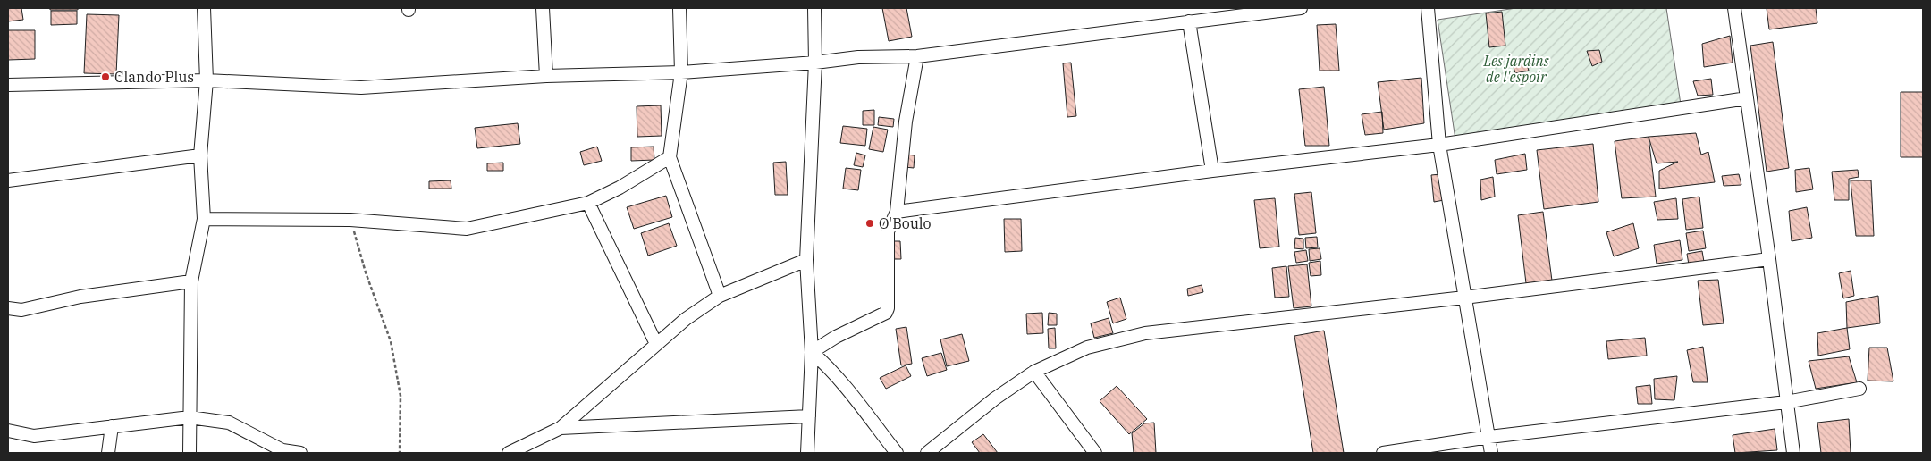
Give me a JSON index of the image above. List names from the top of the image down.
{
  "parks": ["Les jardins de l'espoir"],
  "places": ["Clando Plus", "O'Boulo"]
}
